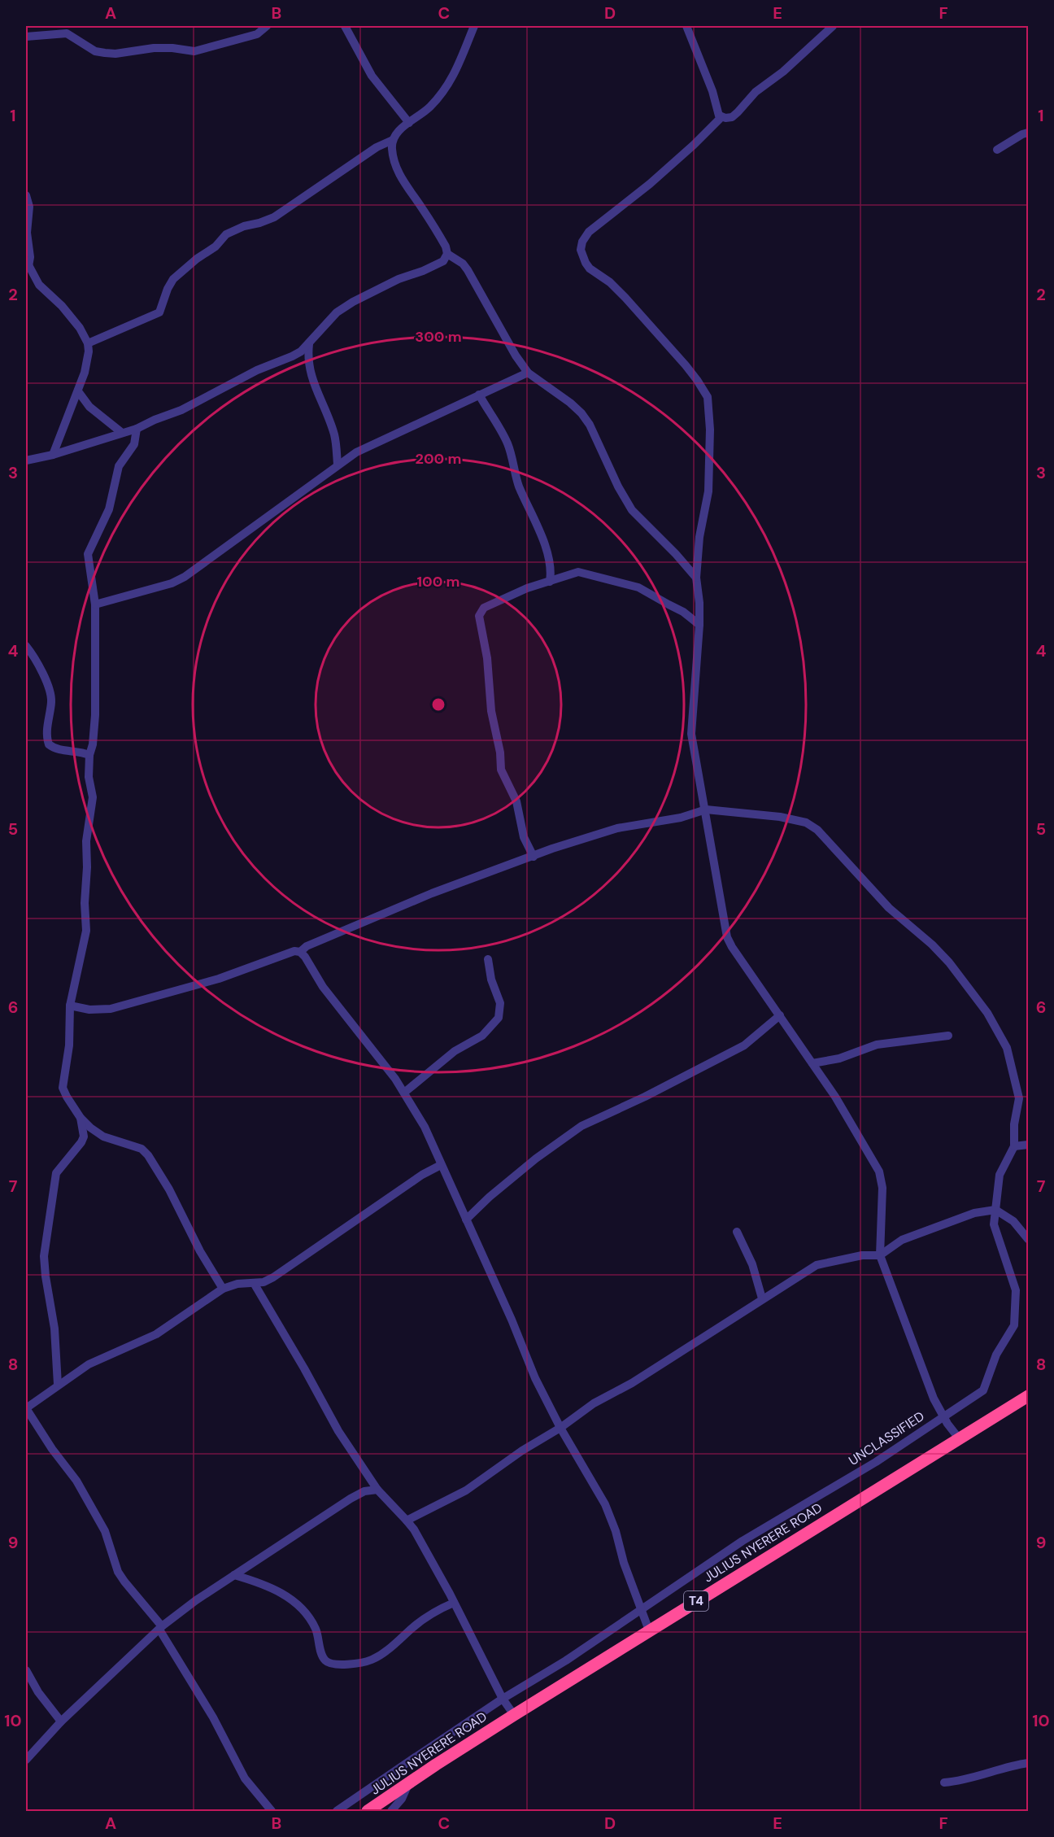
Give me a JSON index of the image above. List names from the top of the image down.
{
  "streets": {
    "highway": ["JULIUS NYERERE ROAD", "T4"],
    "street": ["UNCLASSIFIED"]
  },
  "grid": {
    "columns": [
      "A",
      "B",
      "C",
      "D",
      "E",
      "F"
    ],
    "rows": [
      "1",
      "2",
      "3",
      "4",
      "5",
      "6",
      "7",
      "8",
      "9",
      "10"
    ]
  },
  "rings": ["300 m", "200 m", "100 m"]
}
